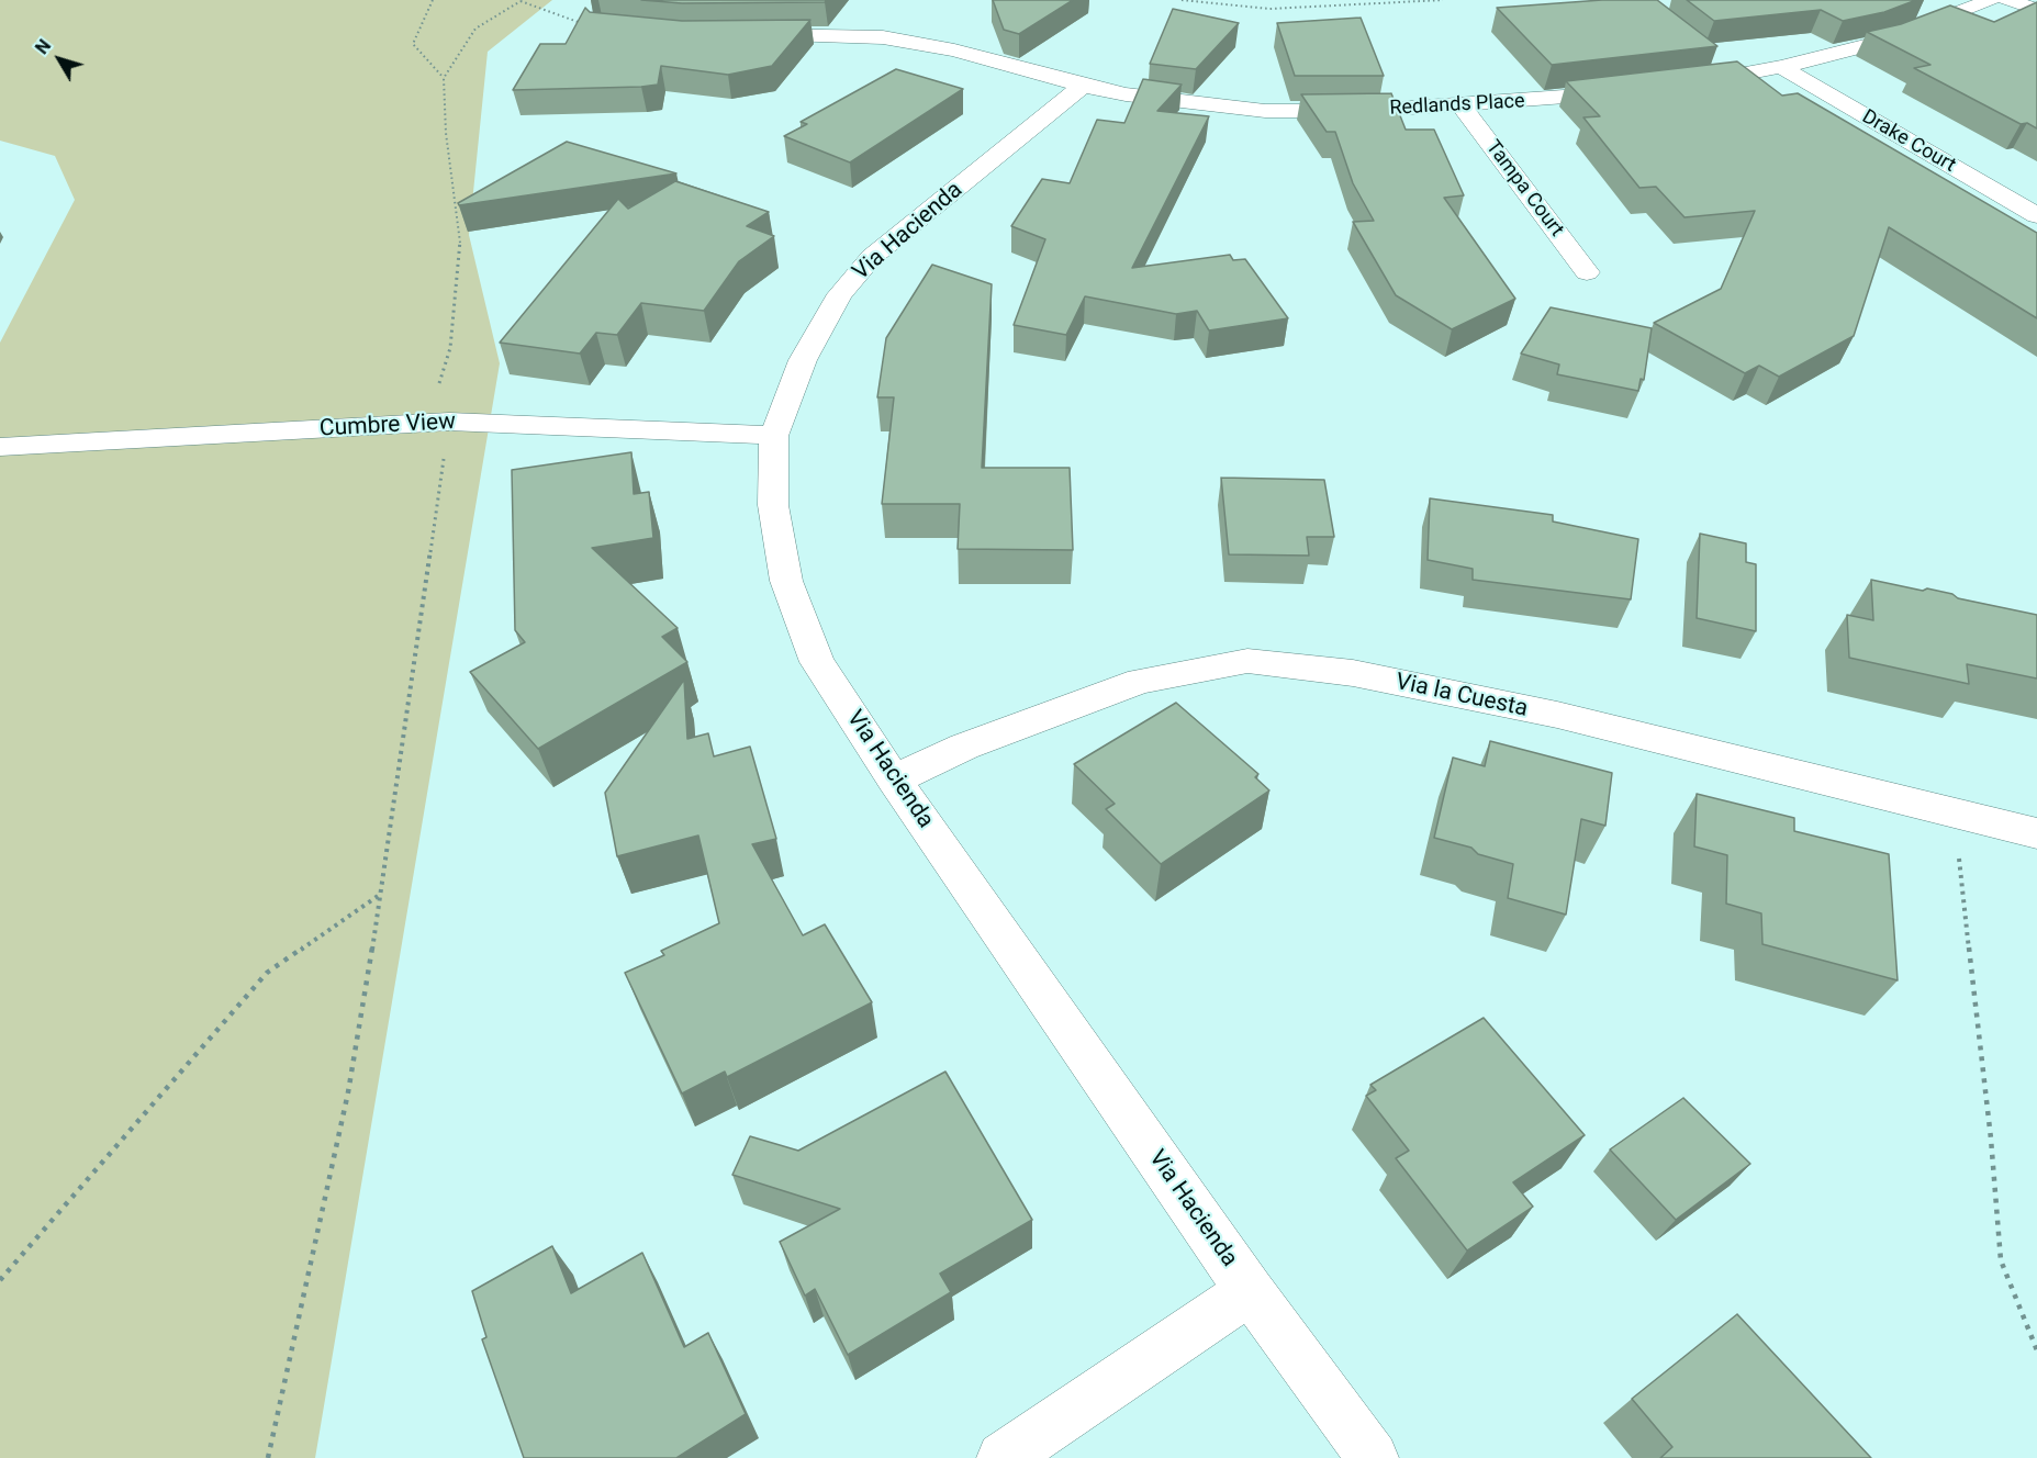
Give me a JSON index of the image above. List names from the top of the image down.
{
  "streets": {
    "street": [
      "Redlands Place",
      "Drake Court",
      "Tampa Court",
      "Via Hacienda",
      "Cumbre View",
      "Via la Cuesta"
    ]
  },
  "crossings": [
    ["Redlands Place", "Tampa Court"],
    ["Redlands Place", "Via Hacienda"],
    ["Via Hacienda", "Cumbre View"],
    ["Via Hacienda", "Via la Cuesta"]
  ],
  "north": "top left"
}
